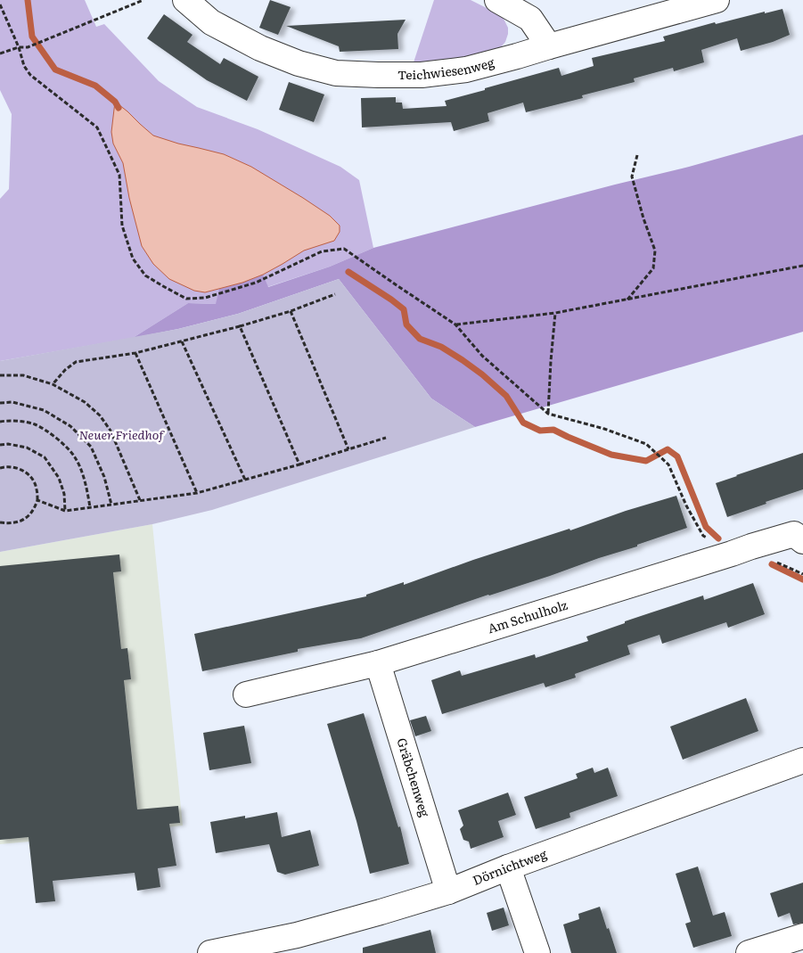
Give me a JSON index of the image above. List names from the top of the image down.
{
  "streets": {
    "street": [
      "Teichwiesenweg",
      "Am Schulholz",
      "Gräbchenweg",
      "Dörnichtweg"
    ]
  },
  "crossings": [
    ["Am Schulholz", "Gräbchenweg"],
    ["Gräbchenweg", "Dörnichtweg"]
  ],
  "parks": ["Neuer Friedhof"]
}
